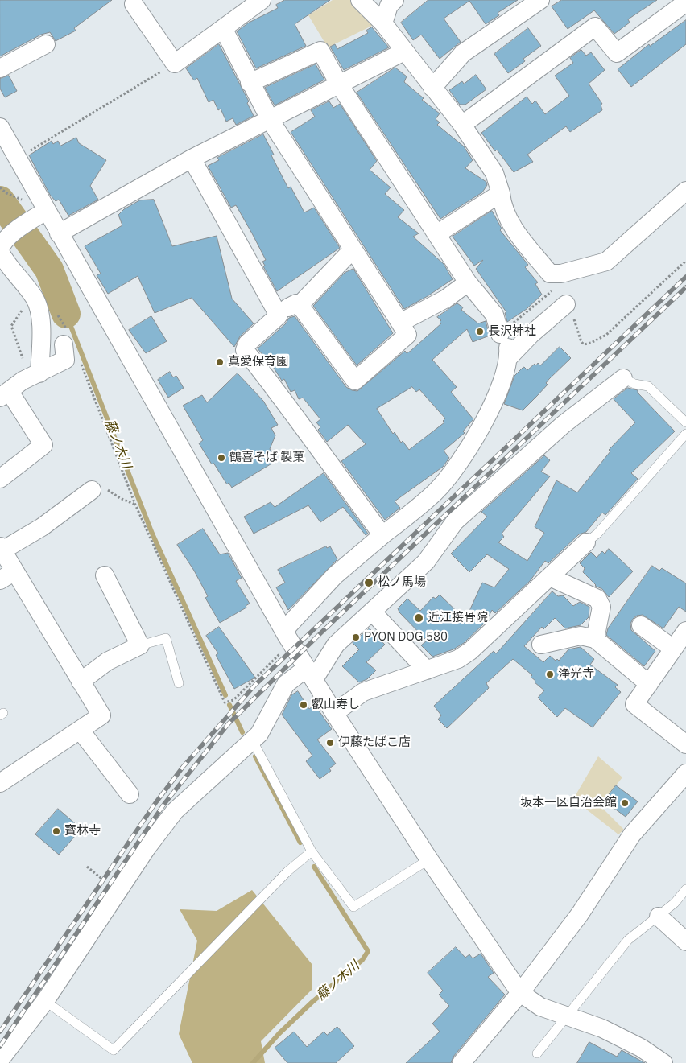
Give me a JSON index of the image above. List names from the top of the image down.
{
  "water": ["藤ノ木川"],
  "places": [
    "長沢神社",
    "真愛保育園",
    "鶴喜そば 製菓",
    "松ノ馬場",
    "近江接骨院",
    "PYON DOG 580",
    "浄光寺",
    "叡山寿し",
    "伊藤たばこ店",
    "坂本一区自治会館",
    "寳林寺"
  ]
}
